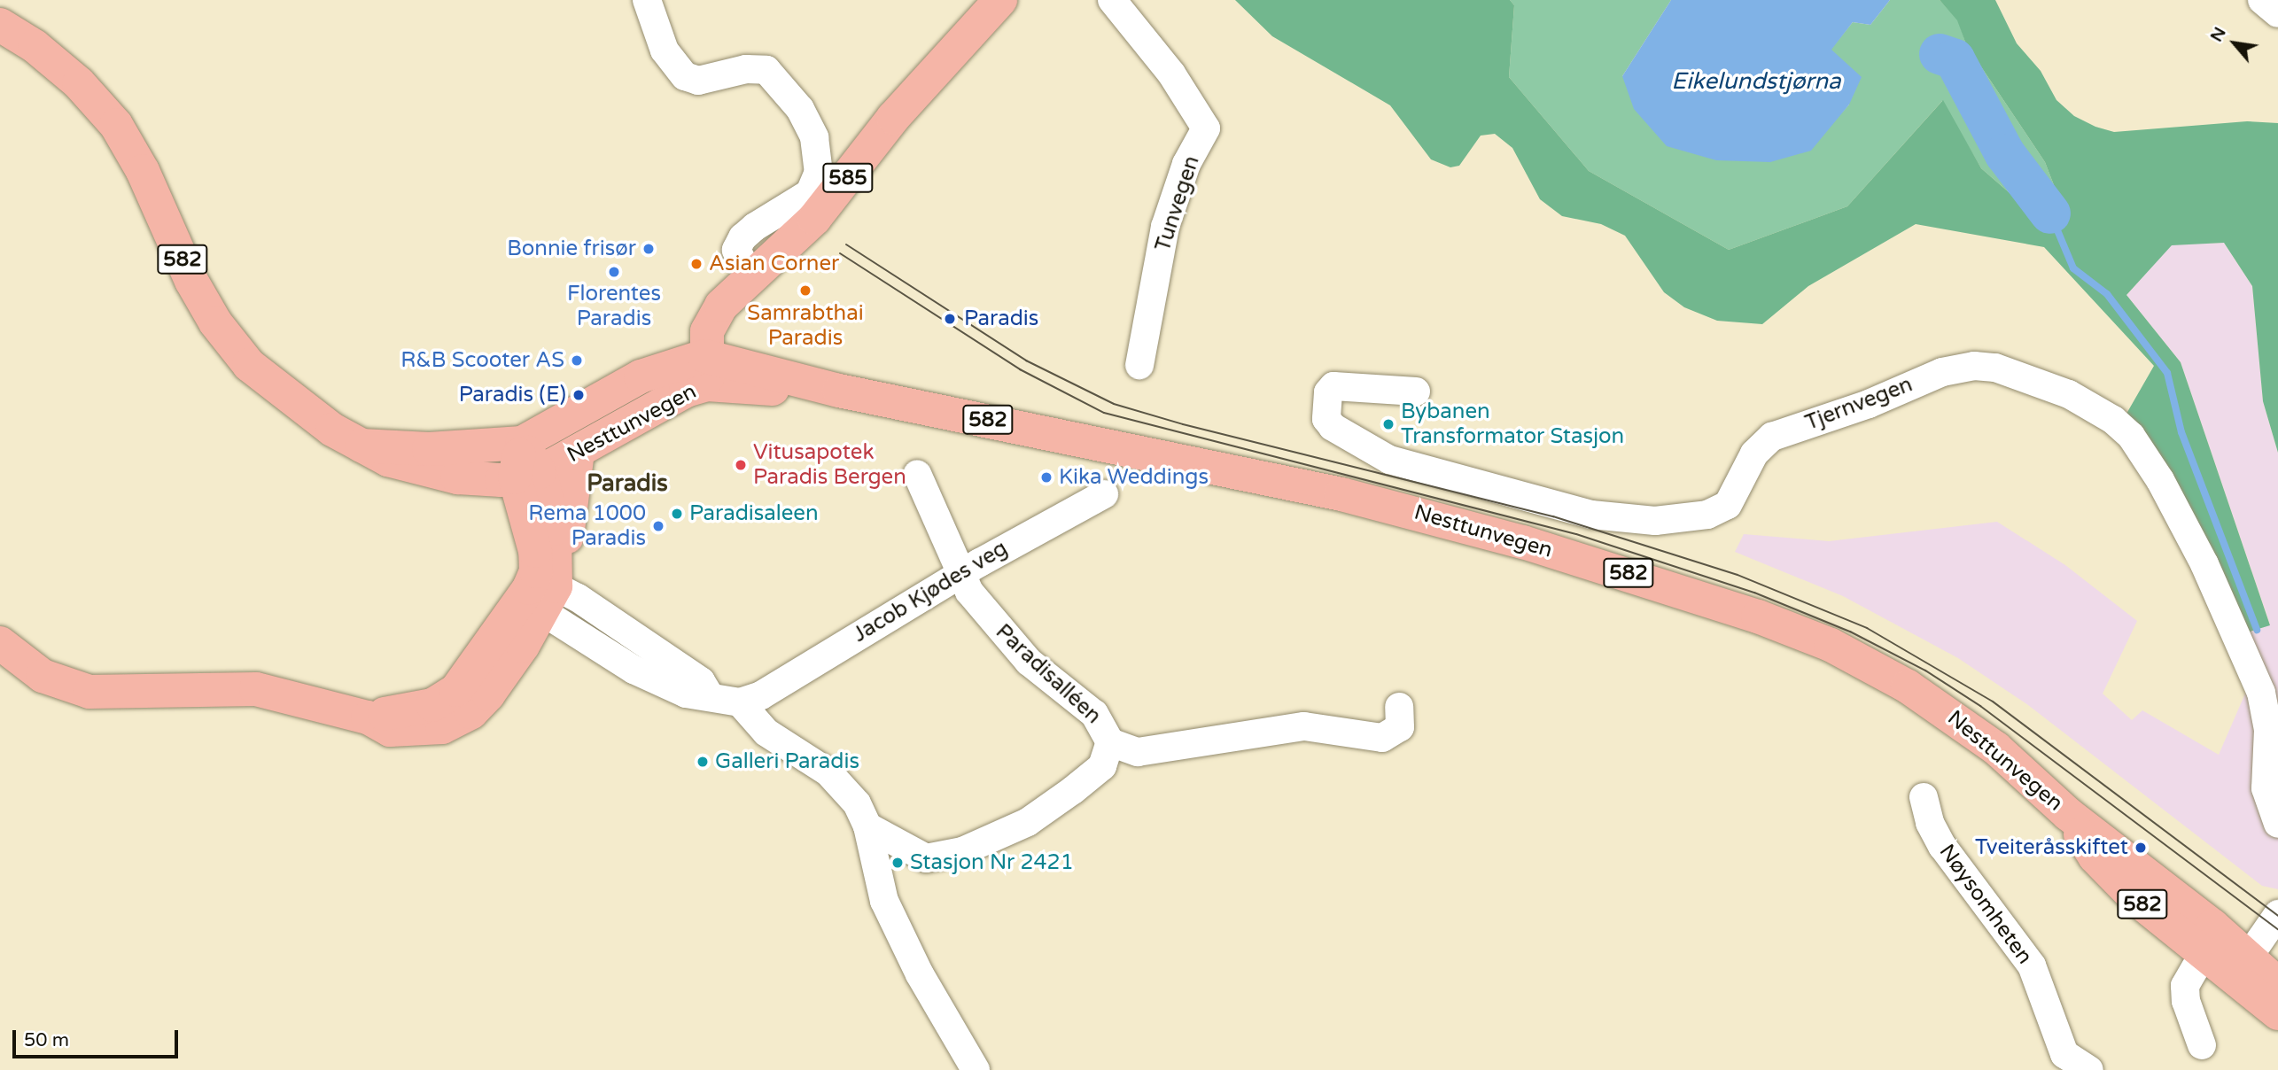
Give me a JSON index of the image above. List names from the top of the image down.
{
  "streets": {
    "main road": ["585", "582", "Nesttunvegen"],
    "street": [
      "Tunvegen",
      "Tjernvegen",
      "Jacob Kjødes veg",
      "Paradisalléen",
      "Nøysomheten"
    ]
  },
  "crossings": [
    ["585", "Nesttunvegen"],
    ["582", "Nesttunvegen"],
    ["Jacob Kjødes veg", "Paradisalléen"]
  ],
  "districts": ["Paradis"],
  "water": ["Eikelundstjørna"],
  "places": [
    "Bonnie frisør",
    "Asian Corner",
    "Florentes Paradis",
    "Samrabthai Paradis",
    "Paradis",
    "R&B Scooter AS",
    "Paradis (E)",
    "Bybanen Transformator Stasjon",
    "Vitusapotek Paradis Bergen",
    "Kika Weddings",
    "Paradisaleen",
    "Rema 1000 Paradis",
    "Galleri Paradis",
    "Tveiteråsskiftet",
    "Stasjon Nr 2421"
  ],
  "scale_bar": "50 m",
  "north": "top left"
}
